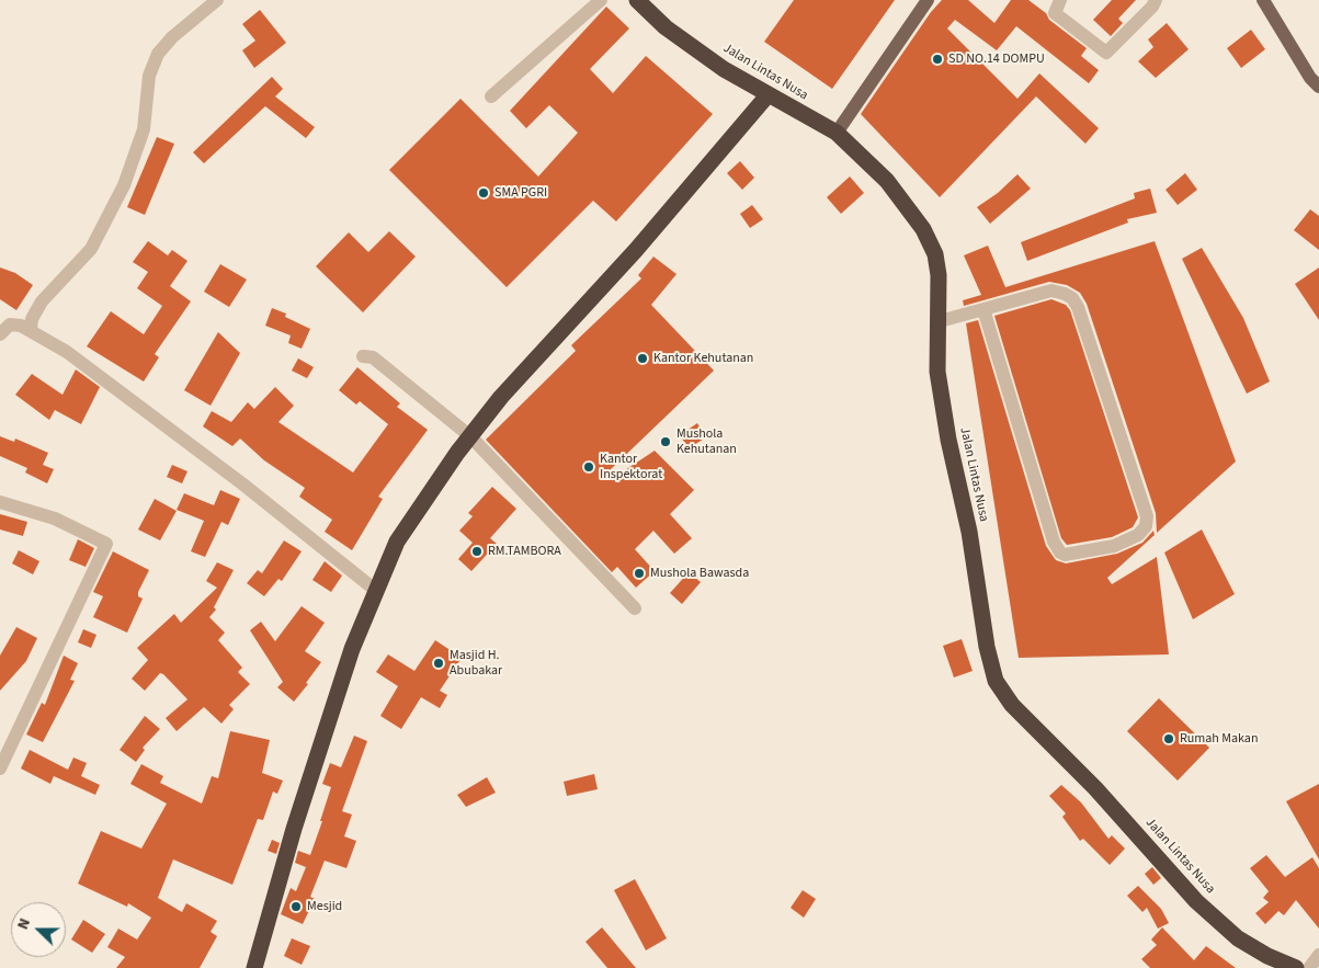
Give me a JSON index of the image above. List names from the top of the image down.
{
  "streets": {
    "highway": ["Jalan Lintas Nusa"]
  },
  "places": [
    "SD NO.14 DOMPU",
    "SMA PGRI",
    "Kantor Kehutanan",
    "Mushola Kehutanan",
    "Kantor Inspektorat",
    "RM.TAMBORA",
    "Mushola Bawasda",
    "Masjid H. Abubakar",
    "Rumah Makan",
    "Mesjid"
  ],
  "north": "left"
}
